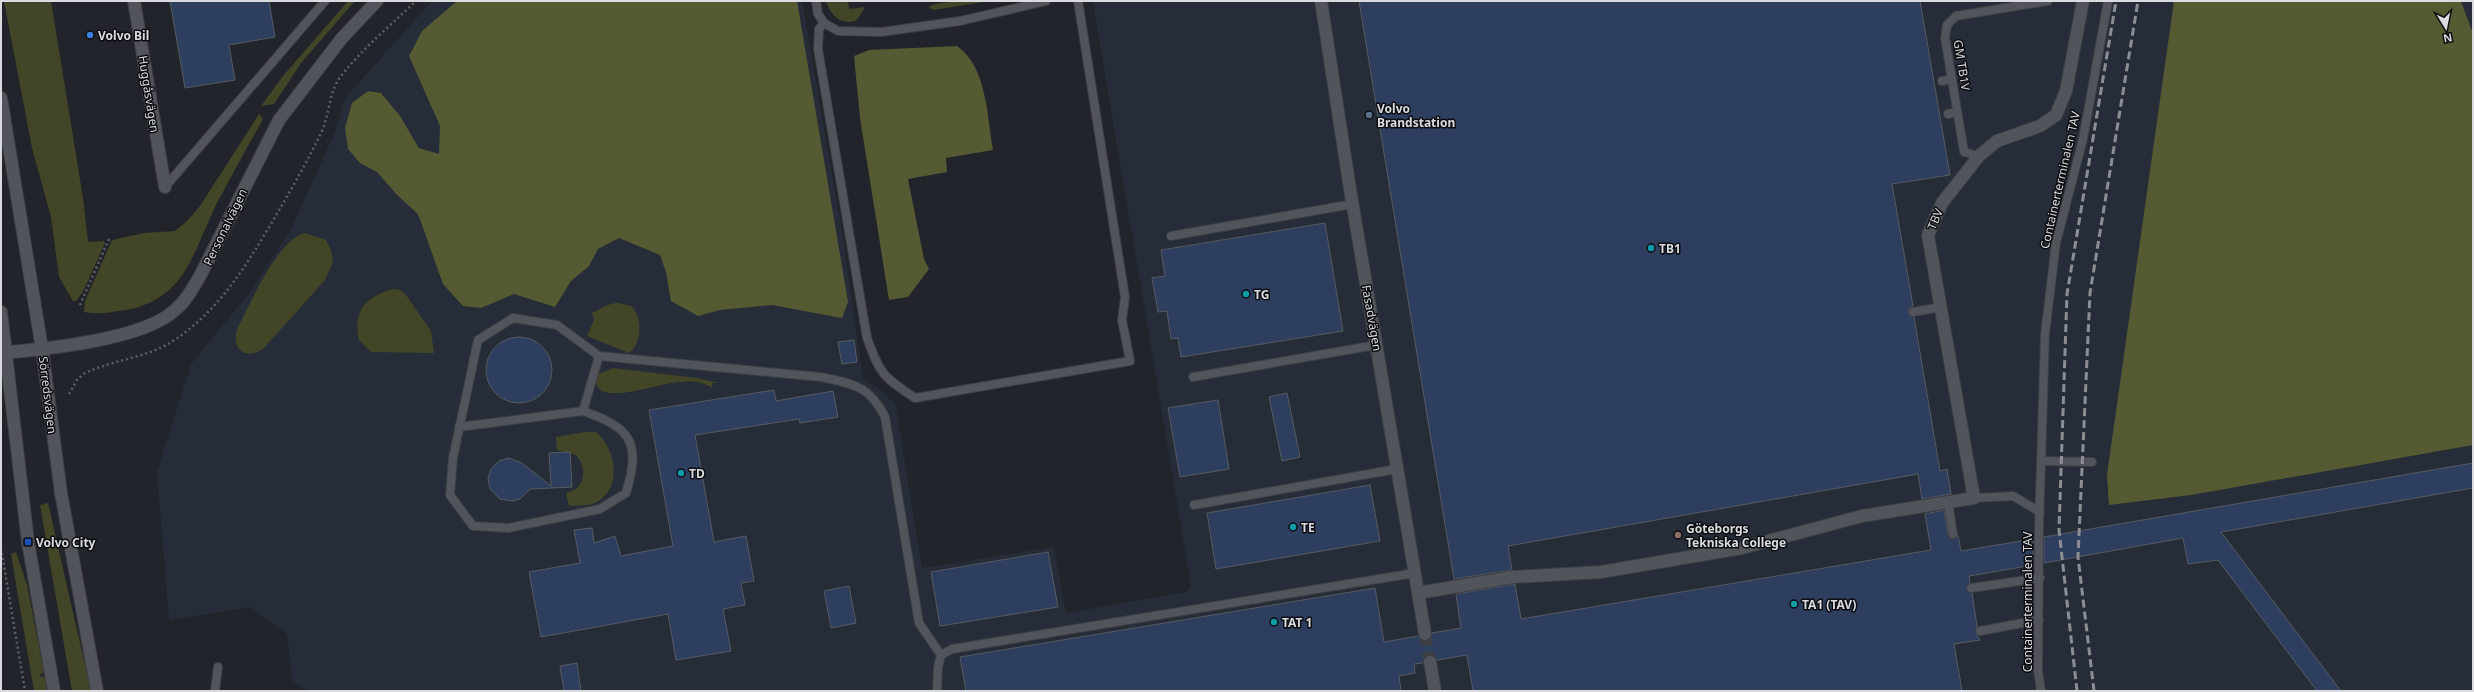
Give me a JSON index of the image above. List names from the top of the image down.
{
  "streets": {
    "street": [
      "Huggåsvägen",
      "TBV",
      "Personalvägen",
      "Fasadvägen",
      "Sörredsvägen"
    ],
    "lane": ["GM TB1V", "Containerterminalen TAV"]
  },
  "crossings": [
    ["GM TB1V", "TBV"],
    ["Personalvägen", "Sörredsvägen"]
  ],
  "places": {
    "other": [
      "Volvo Bil",
      "Volvo Brandstation",
      "TB1",
      "TG",
      "TD",
      "TE",
      "Göteborgs Tekniska College",
      "TA1 (TAV)",
      "TAT 1"
    ],
    "transit": ["Volvo City"]
  },
  "north": "bottom"
}
